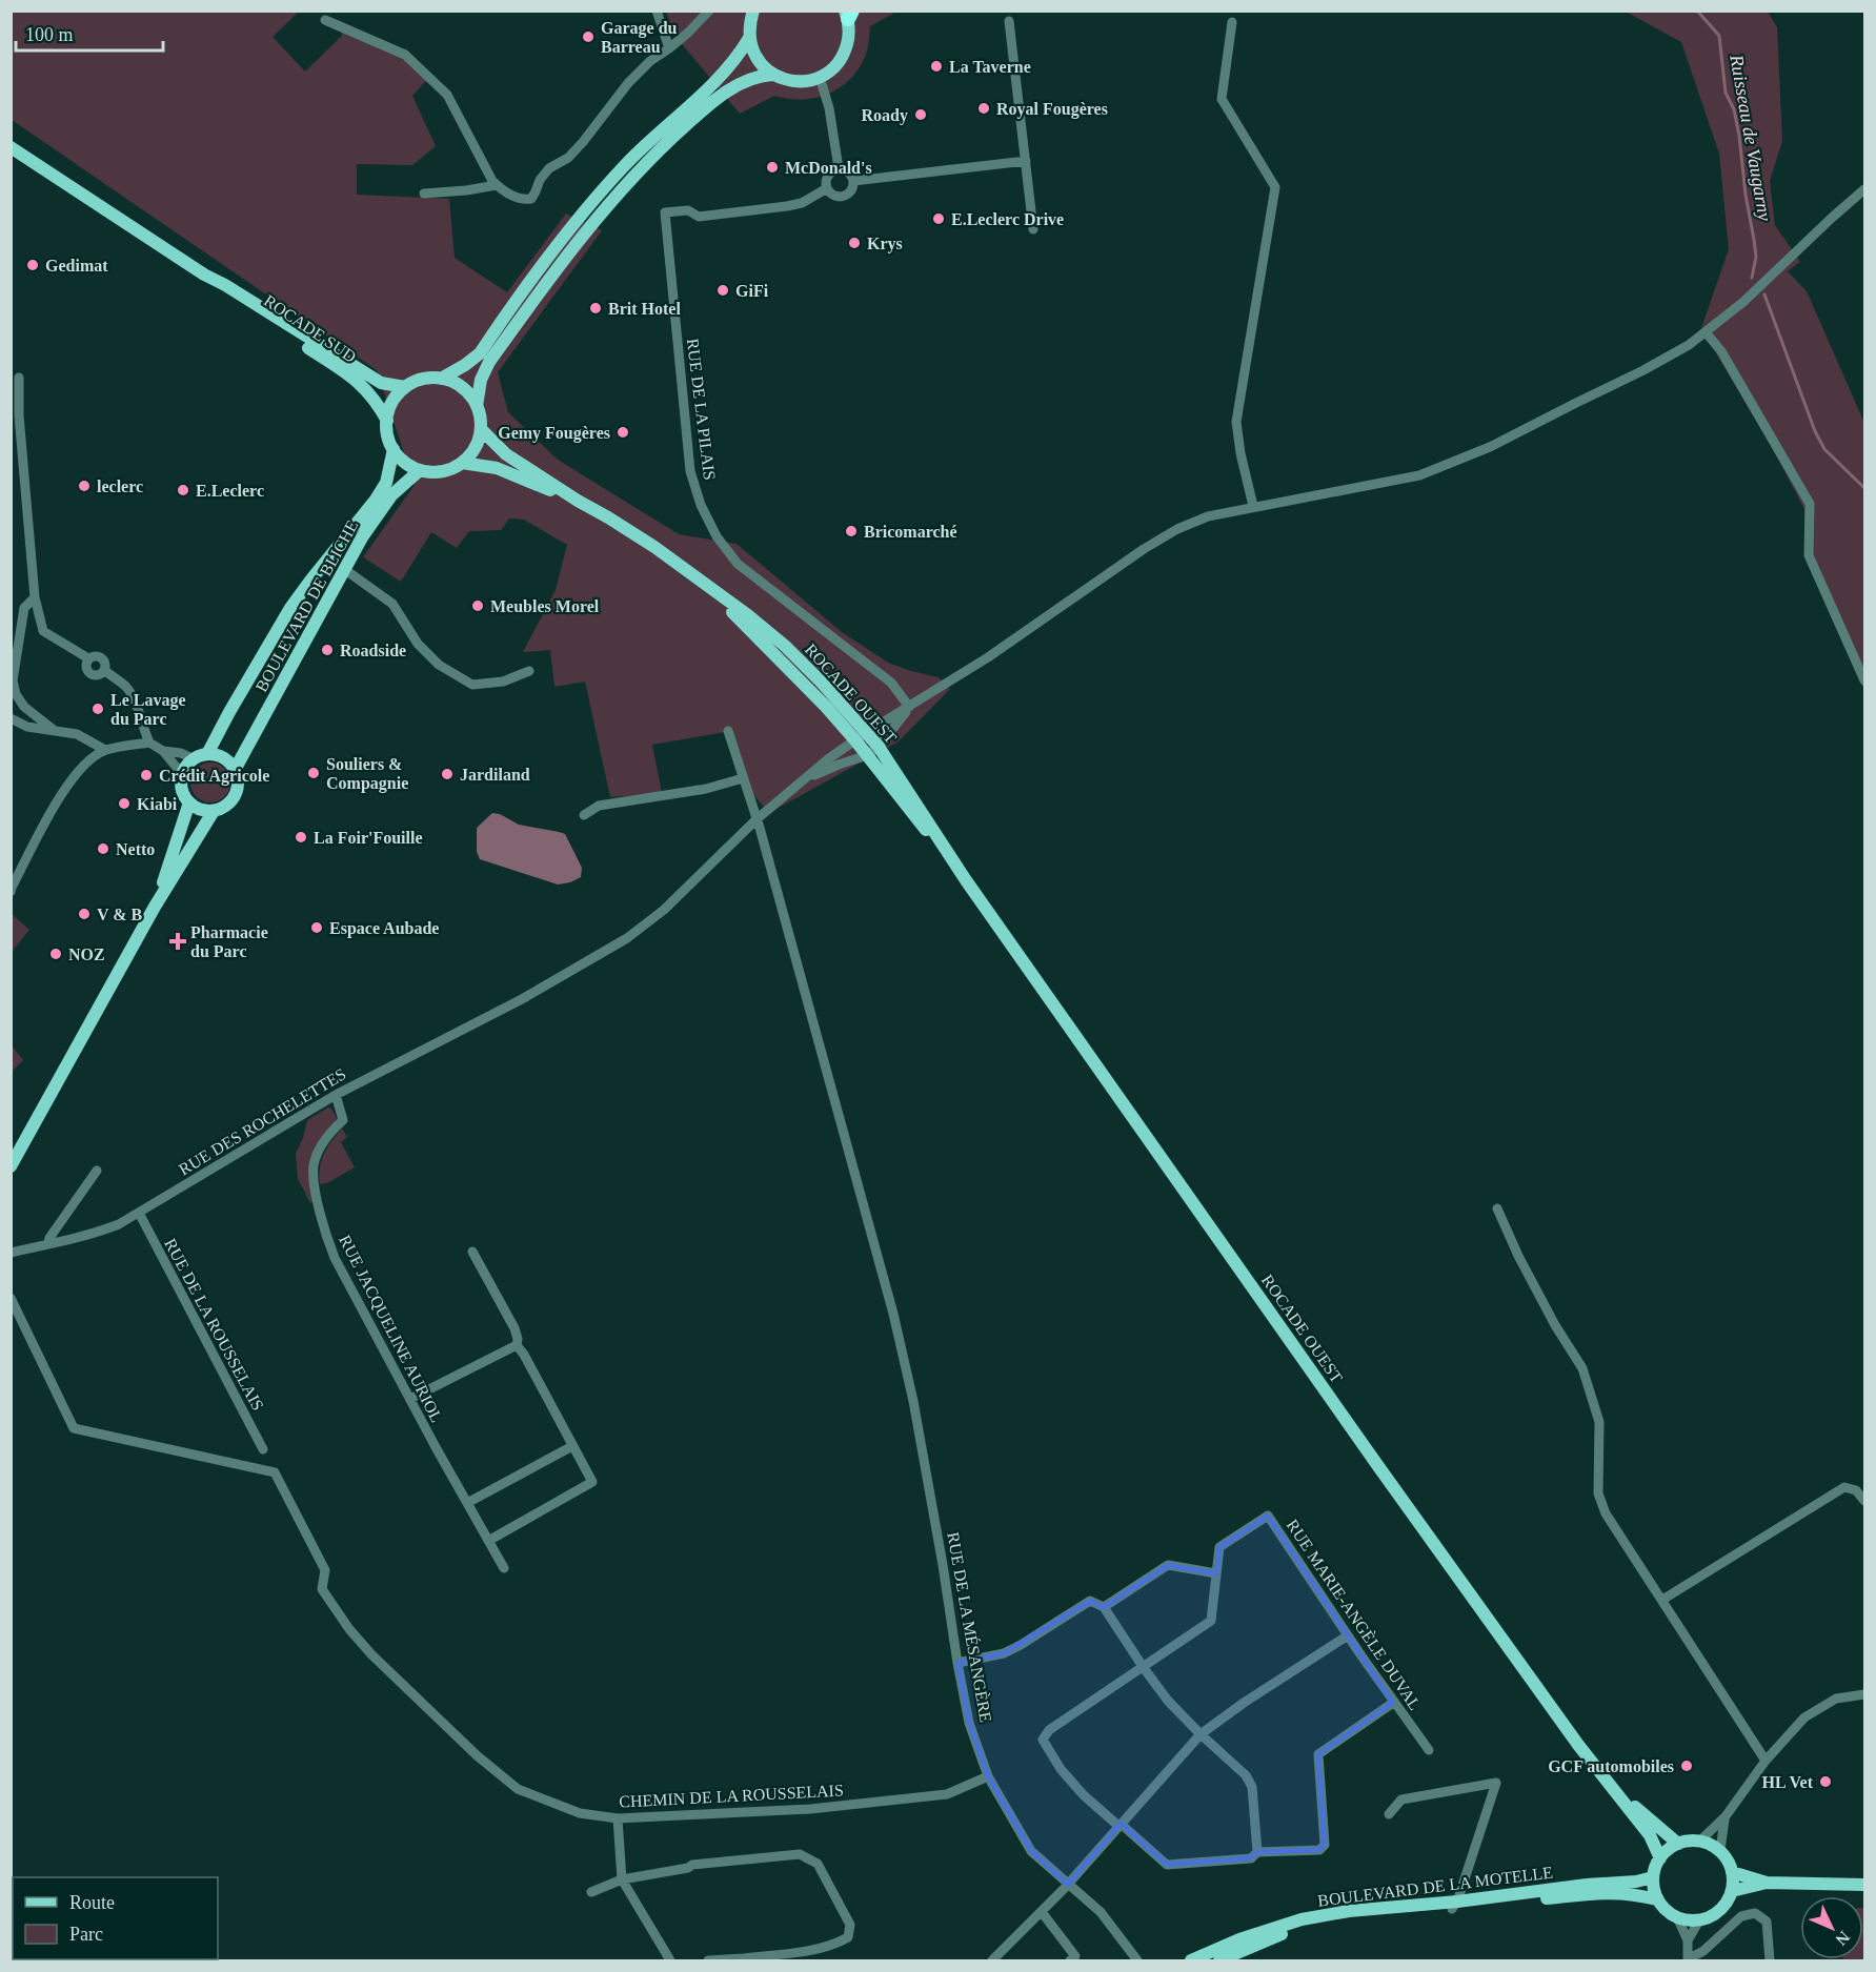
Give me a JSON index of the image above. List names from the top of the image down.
{
  "streets": {
    "main road": [
      "ROCADE SUD",
      "BOULEVARD DE BLICHE",
      "ROCADE OUEST",
      "BOULEVARD DE LA MOTELLE"
    ],
    "street": [
      "RUE DE LA PILAIS",
      "RUE DES ROCHELETTES",
      "RUE DE LA ROUSSELAIS",
      "RUE JACQUELINE AURIOL",
      "RUE MARIE-ANGÈLE DUVAL",
      "RUE DE LA MÉSANGÈRE",
      "CHEMIN DE LA ROUSSELAIS"
    ]
  },
  "crossings": [
    ["ROCADE SUD", "BOULEVARD DE BLICHE"],
    ["ROCADE SUD", "ROCADE OUEST"],
    ["RUE DE LA PILAIS", "RUE DES ROCHELETTES"],
    ["BOULEVARD DE BLICHE", "ROCADE OUEST"],
    ["ROCADE OUEST", "RUE DES ROCHELETTES"],
    ["ROCADE OUEST", "BOULEVARD DE LA MOTELLE"],
    ["RUE DES ROCHELETTES", "RUE DE LA ROUSSELAIS"],
    ["RUE DES ROCHELETTES", "RUE JACQUELINE AURIOL"],
    ["RUE DES ROCHELETTES", "RUE DE LA MÉSANGÈRE"],
    ["RUE DE LA MÉSANGÈRE", "CHEMIN DE LA ROUSSELAIS"]
  ],
  "water": ["Ruisseau de Vaugarny"],
  "places": {
    "other": [
      "Garage du Barreau",
      "La Taverne",
      "Royal Fougères",
      "Roady",
      "McDonald's",
      "E.Leclerc Drive",
      "Krys",
      "Gedimat",
      "GiFi",
      "Brit Hotel",
      "Gemy Fougères",
      "leclerc",
      "E.Leclerc",
      "Bricomarché",
      "Meubles Morel",
      "Roadside",
      "Le Lavage du Parc",
      "Souliers & Compagnie",
      "Jardiland",
      "Crédit Agricole",
      "Kiabi",
      "La Foir'Fouille",
      "Netto",
      "V & B",
      "Espace Aubade",
      "NOZ",
      "GCF automobiles",
      "HL Vet"
    ],
    "health": ["Pharmacie du Parc"]
  },
  "legend": ["Route", "Parc"],
  "scale_bar": "100 m",
  "north": "bottom right"
}
